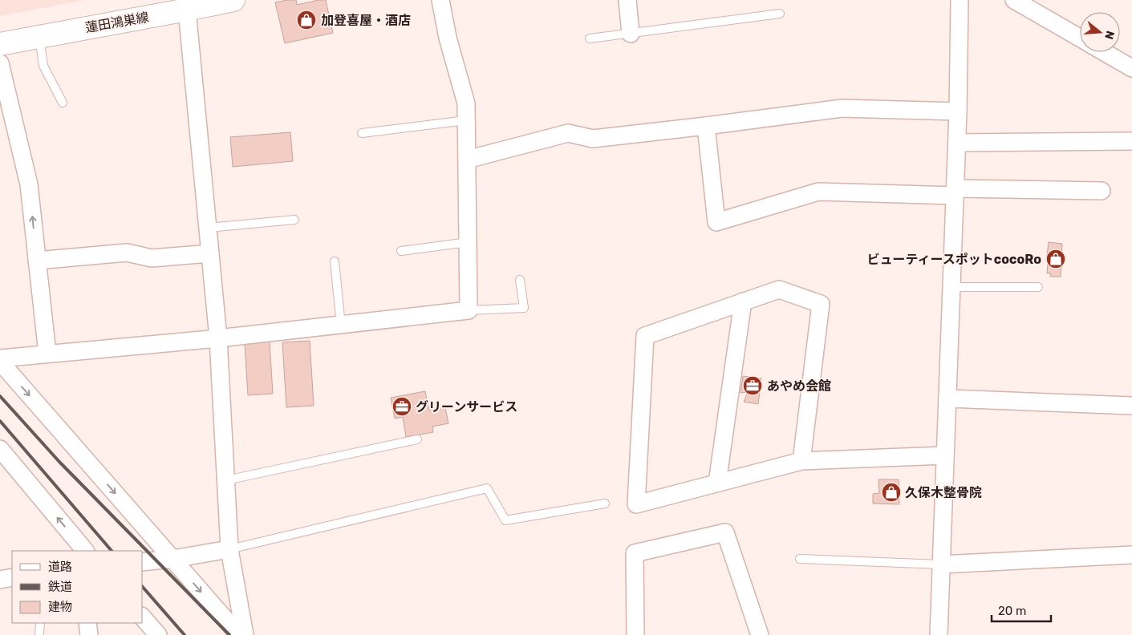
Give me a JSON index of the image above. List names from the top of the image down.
{
  "streets": {
    "main road": ["蓮田鴻巣線"]
  },
  "places": {
    "shop": ["加登喜屋・酒店", "ビューティースポットcocoRo", "久保木整骨院"],
    "office": ["あやめ会館", "グリーンサービス"]
  },
  "legend": ["道路", "鉄道", "建物"],
  "scale_bar": "20 m",
  "north": "right"
}
